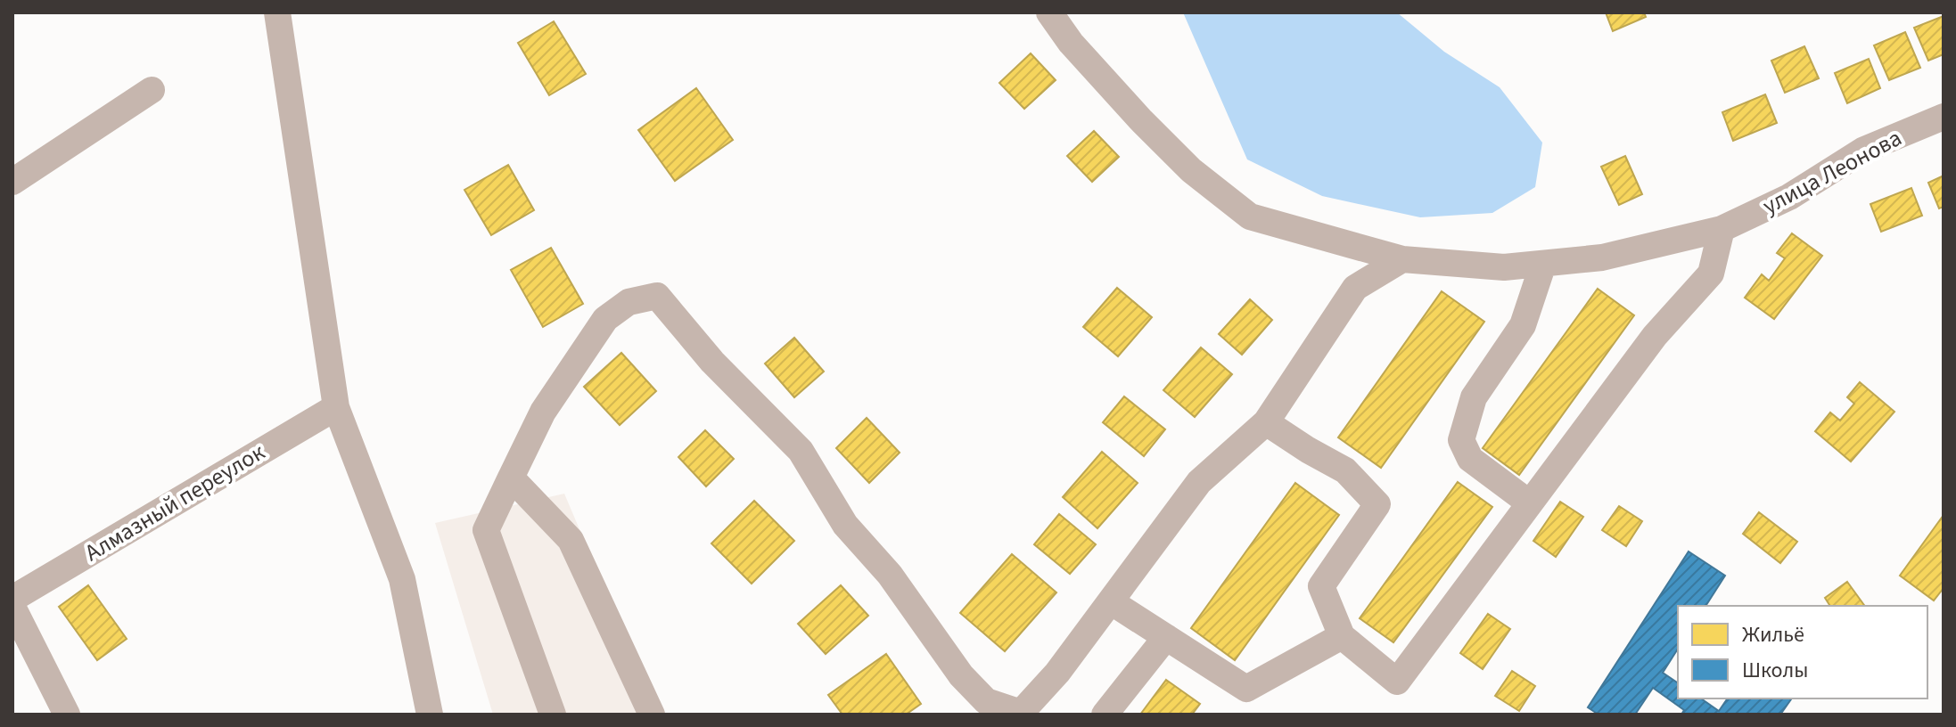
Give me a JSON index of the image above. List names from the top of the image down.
{
  "streets": {
    "street": ["улица Леонова", "Алмазный переулок"]
  },
  "legend": ["Жильё", "Школы"]
}
